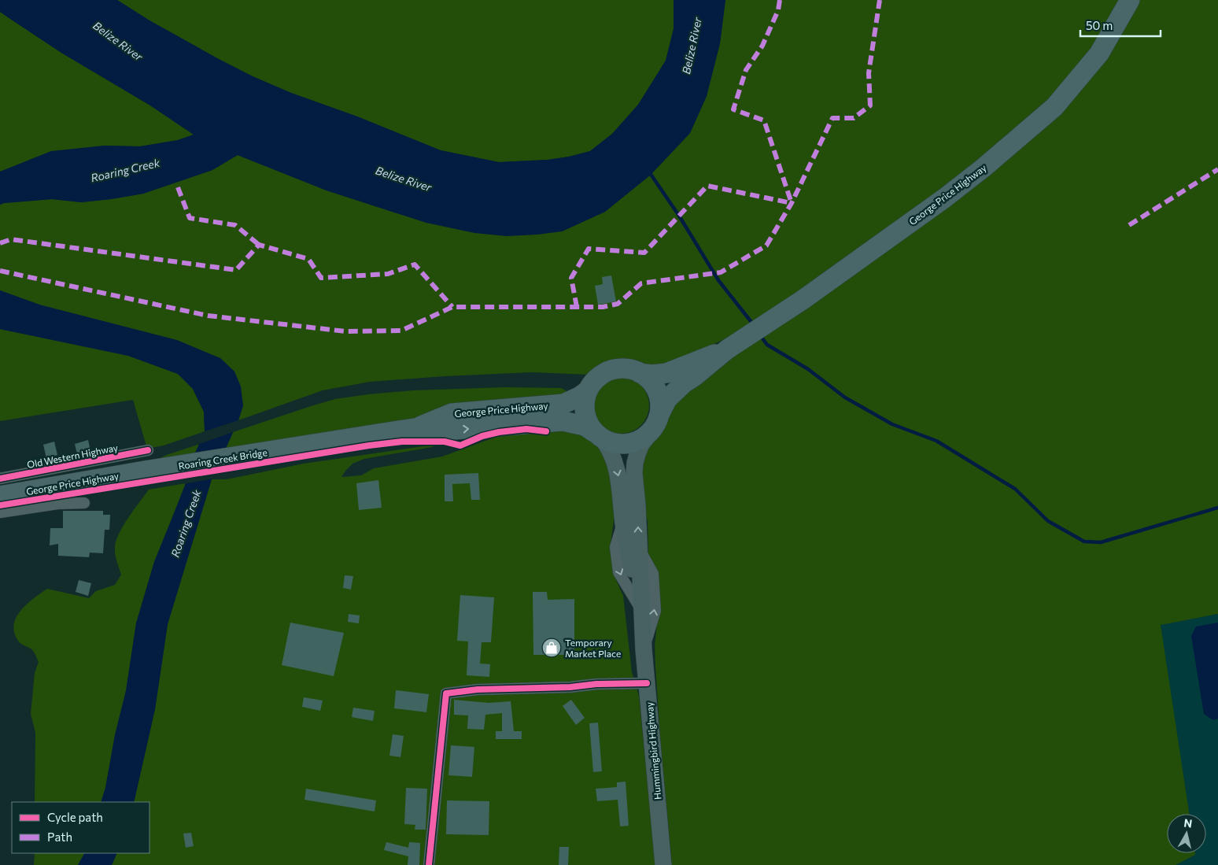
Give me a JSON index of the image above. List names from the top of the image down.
{
  "streets": {
    "highway": ["George Price Highway", "Roaring Creek Bridge"],
    "main road": ["Hummingbird Highway"],
    "street": ["Old Western Highway"]
  },
  "crossings": [
    ["George Price Highway", "Roaring Creek Bridge"],
    ["George Price Highway", "Hummingbird Highway"]
  ],
  "water": ["Belize River", "Roaring Creek"],
  "places": {
    "shop": ["Temporary Market Place"]
  },
  "legend": ["Cycle path", "Path"],
  "scale_bar": "50 m",
  "north": "top"
}
